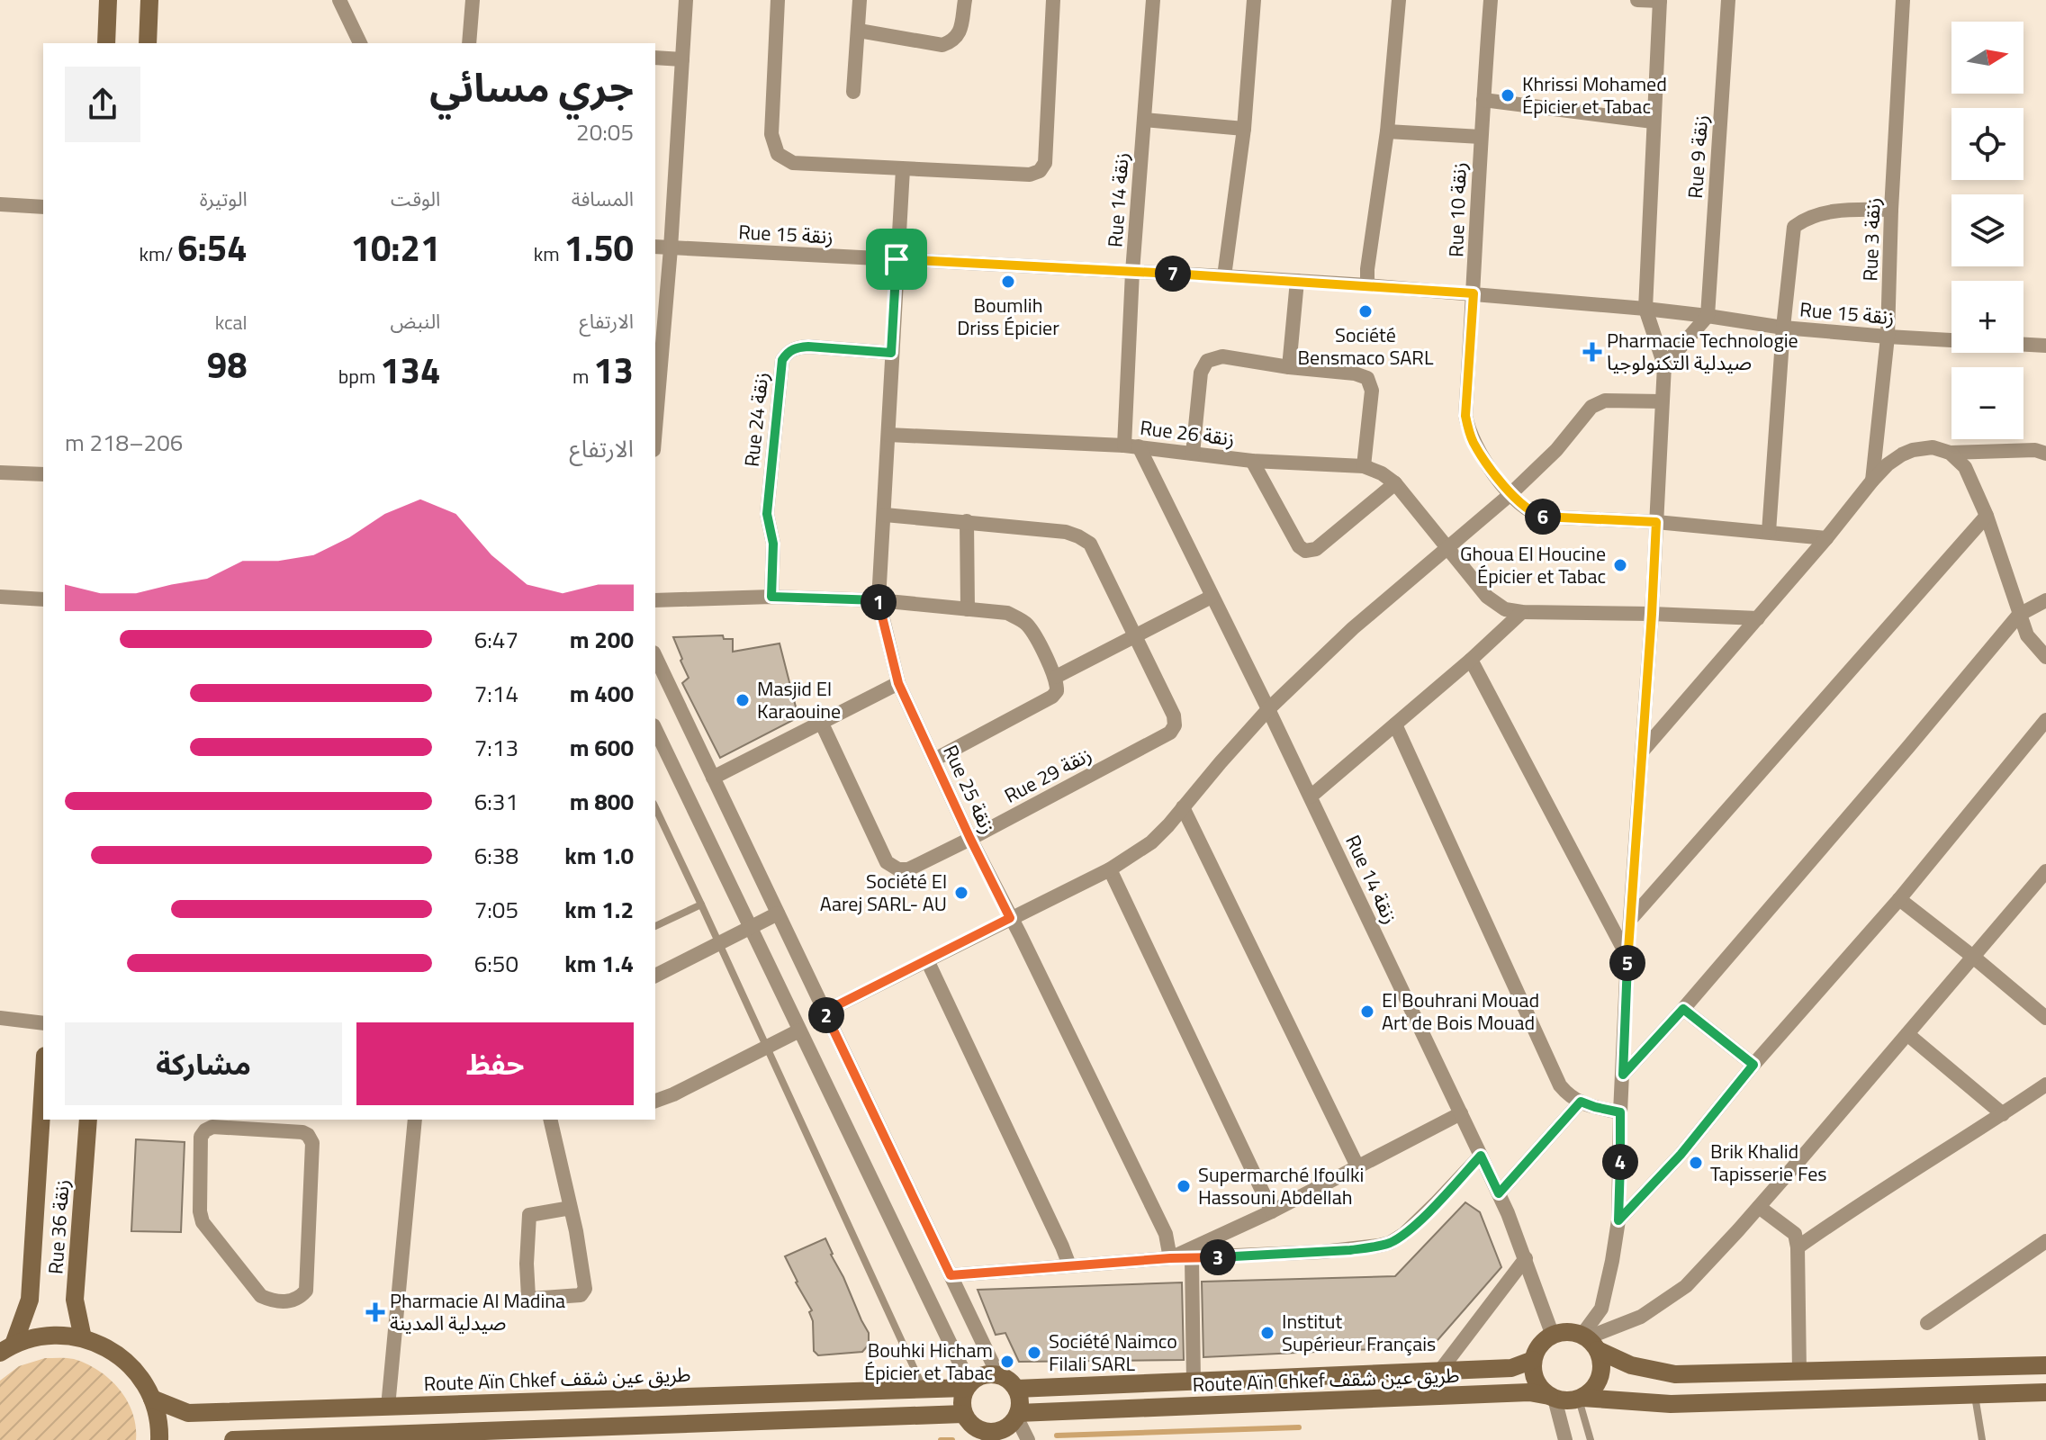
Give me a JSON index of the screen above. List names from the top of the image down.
{
  "streets": {
    "main road": ["Rue 36 زنقة", "Route Aïn Chkef طريق عين شقف"],
    "street": [
      "Rue 9 زنقة",
      "Rue 14 زنقة",
      "Rue 10 زنقة",
      "Rue 15 زنقة",
      "Rue 3 زنقة",
      "Rue 24 زنقة",
      "Rue 26 زنقة",
      "Rue 29 زنقة",
      "Rue 25 زنقة"
    ]
  },
  "crossings": [
    ["Rue 9 زنقة", "Rue 15 زنقة"],
    ["Rue 14 زنقة", "Rue 15 زنقة"],
    ["Rue 14 زنقة", "Rue 26 زنقة"],
    ["Rue 14 زنقة", "Route Aïn Chkef طريق عين شقف"],
    ["Rue 15 زنقة", "Rue 3 زنقة"],
    ["Rue 15 زنقة", "Rue 25 زنقة"],
    ["Rue 24 زنقة", "Rue 25 زنقة"],
    ["Rue 26 زنقة", "Rue 25 زنقة"],
    ["Rue 29 زنقة", "Rue 25 زنقة"]
  ],
  "places": {
    "other": [
      "Khrissi Mohamed Épicier et Tabac",
      "Boumlih Driss Épicier",
      "Société Bensmaco SARL",
      "Ghoua El Houcine Épicier et Tabac",
      "Masjid El Karaouine",
      "Société El Aarej SARL- AU",
      "El Bouhrani Mouad Art de Bois Mouad",
      "Brik Khalid Tapisserie Fes",
      "Supermarché Ifoulki Hassouni Abdellah",
      "Institut Supérieur Français",
      "Société Naimco Filali SARL",
      "Bouhki Hicham Épicier et Tabac"
    ],
    "health": ["Pharmacie Technologie صيدلية التكنولوجيا", "Pharmacie Al Madina صيدلية المدينة"]
  },
  "north": "right",
  "page": {
    "map_buttons": ["+", "−"],
    "heading": ["جري مسائي", "20:05"],
    "stats": [
      ["المسافة", "1.50 km"],
      ["الوقت", "10:21"],
      ["الوتيرة", "6:54 /km"],
      ["الارتفاع", "13 m"],
      ["النبض", "134 bpm"],
      ["kcal", "98"]
    ],
    "pins": [
      "7",
      "6",
      "1",
      "5",
      "2",
      "4",
      "3"
    ],
    "chart": ["الارتفاع", "206–218 m"],
    "list": [
      {
        "name": "200 m",
        "note": "6:47"
      },
      {
        "name": "400 m",
        "note": "7:14"
      },
      {
        "name": "600 m",
        "note": "7:13"
      },
      {
        "name": "800 m",
        "note": "6:31"
      },
      {
        "name": "1.0 km",
        "note": "6:38"
      },
      {
        "name": "1.2 km",
        "note": "7:05"
      },
      {
        "name": "1.4 km",
        "note": "6:50"
      }
    ],
    "buttons": ["حفظ", "مشاركة"]
  }
}
